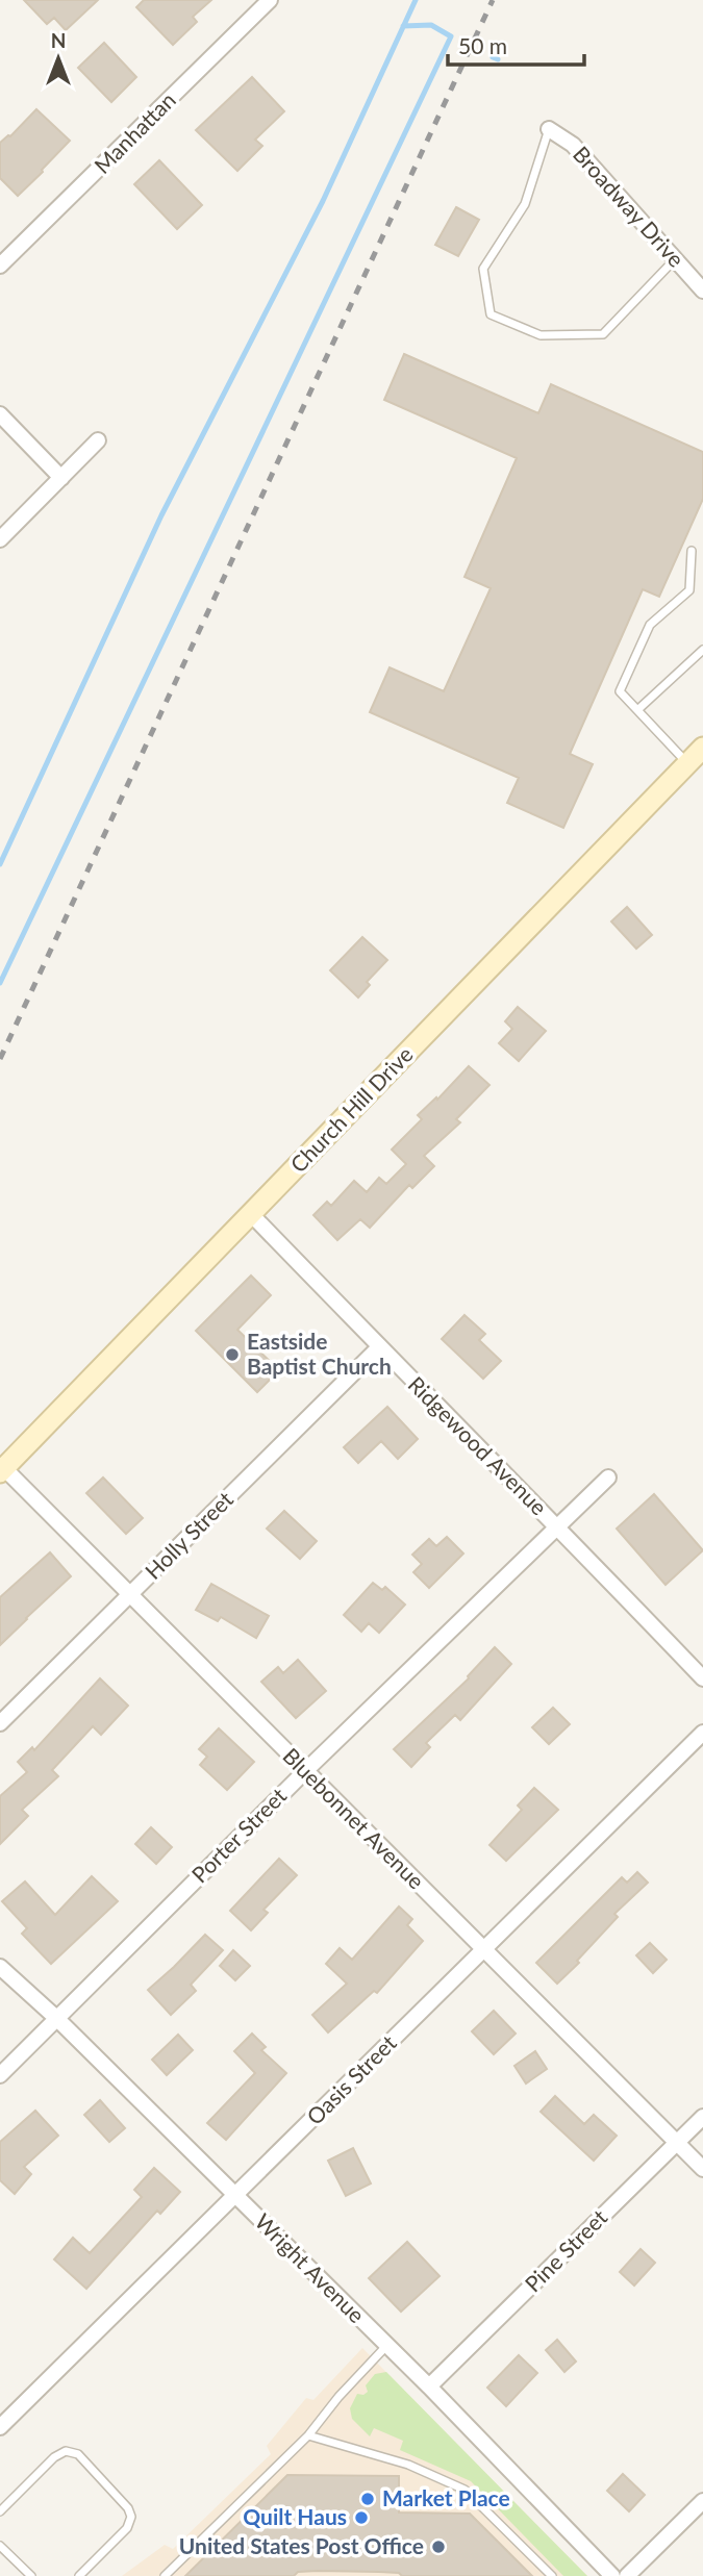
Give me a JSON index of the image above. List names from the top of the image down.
{
  "streets": {
    "street": [
      "Manhattan",
      "Broadway Drive",
      "Church Hill Drive",
      "Ridgewood Avenue",
      "Holly Street",
      "Bluebonnet Avenue",
      "Porter Street",
      "Oasis Street",
      "Pine Street",
      "Wright Avenue"
    ]
  },
  "crossings": [
    ["Church Hill Drive", "Ridgewood Avenue"],
    ["Church Hill Drive", "Bluebonnet Avenue"],
    ["Ridgewood Avenue", "Holly Street"],
    ["Ridgewood Avenue", "Porter Street"],
    ["Holly Street", "Bluebonnet Avenue"],
    ["Bluebonnet Avenue", "Porter Street"],
    ["Bluebonnet Avenue", "Oasis Street"],
    ["Bluebonnet Avenue", "Pine Street"],
    ["Porter Street", "Wright Avenue"],
    ["Oasis Street", "Wright Avenue"],
    ["Pine Street", "Wright Avenue"]
  ],
  "places": [
    "Eastside Baptist Church",
    "Market Place",
    "Quilt Haus",
    "United States Post Office"
  ],
  "scale_bar": "50 m",
  "north": "top"
}
